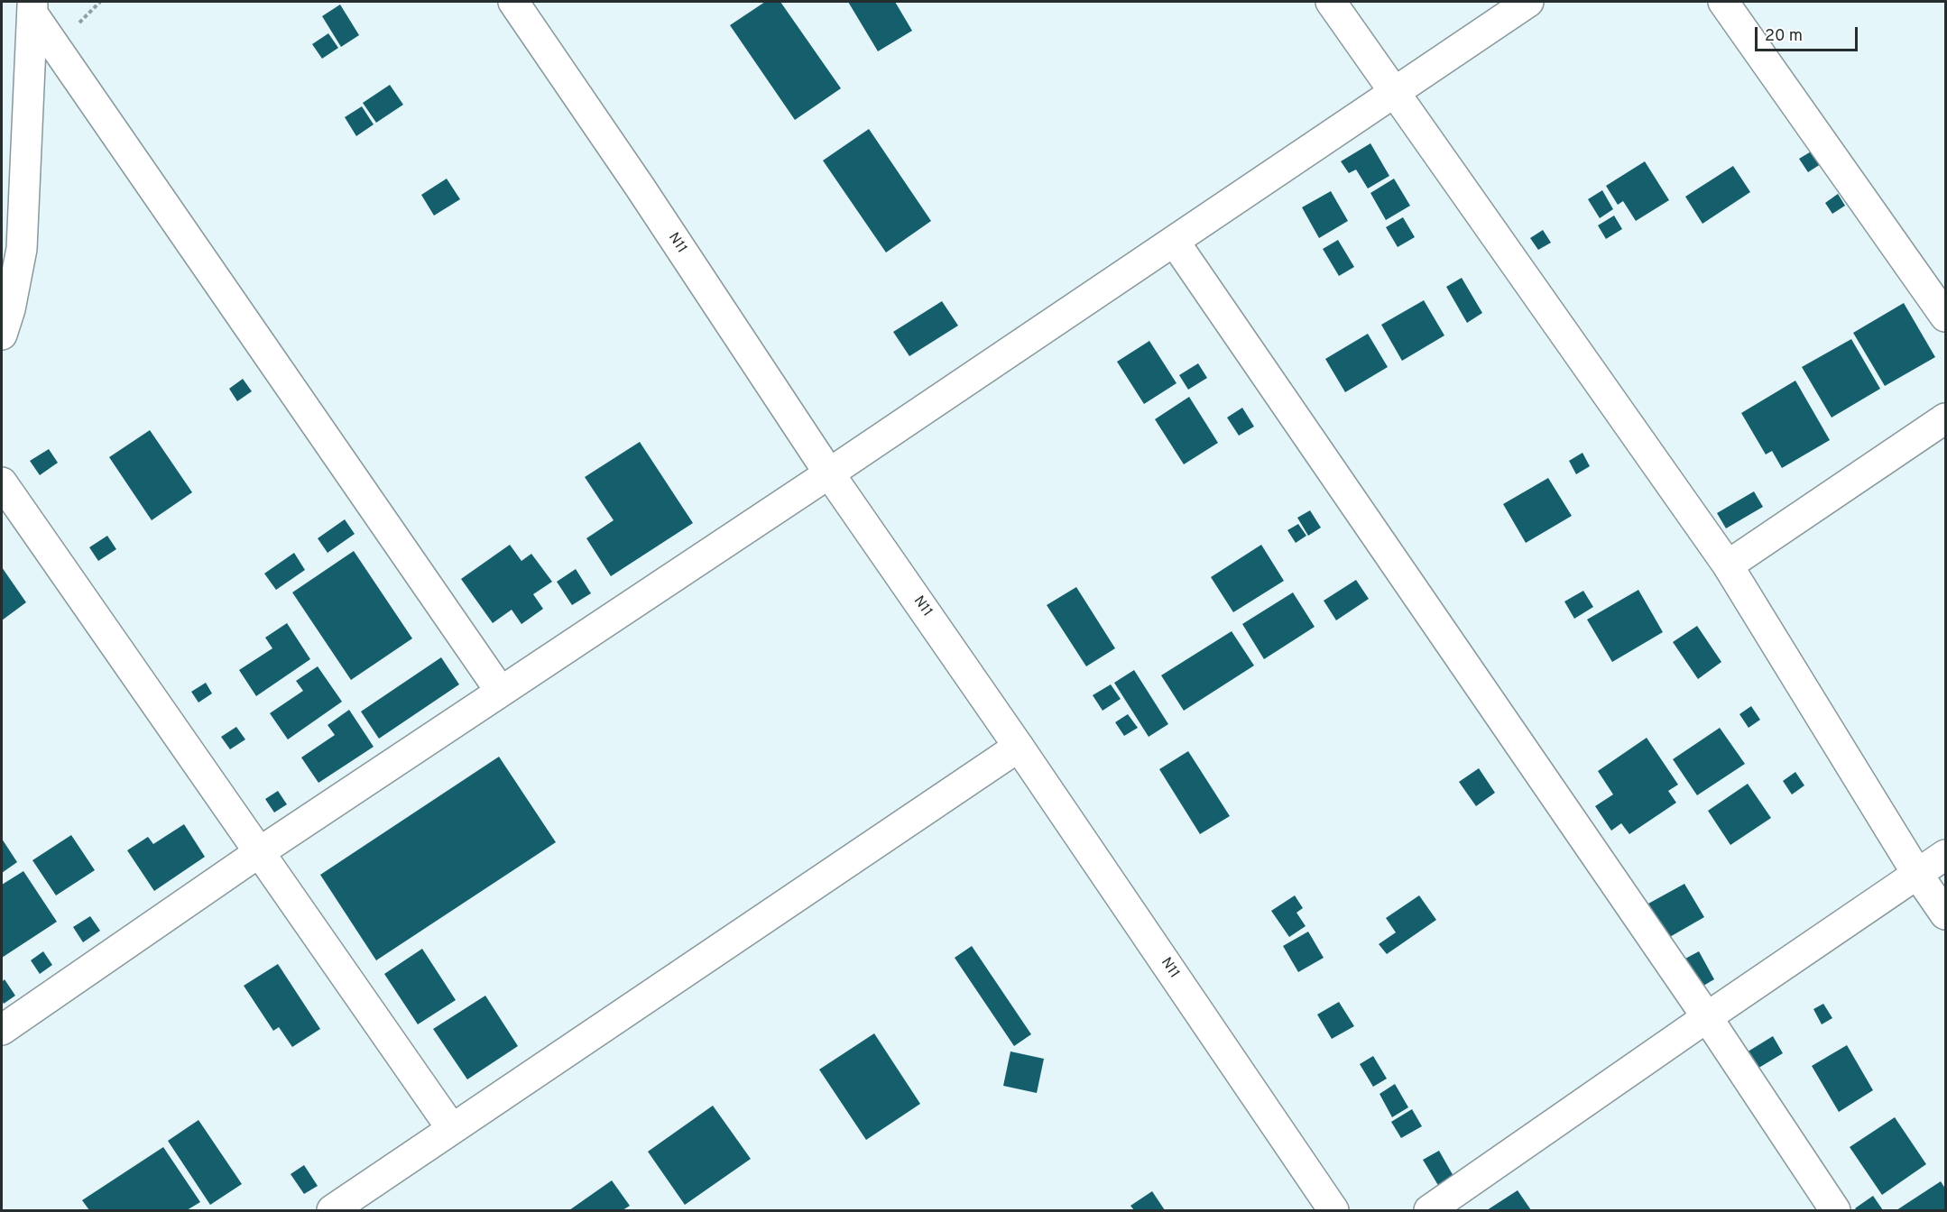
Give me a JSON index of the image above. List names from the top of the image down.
{
  "streets": {
    "street": ["N11"]
  },
  "scale_bar": "20 m"
}
